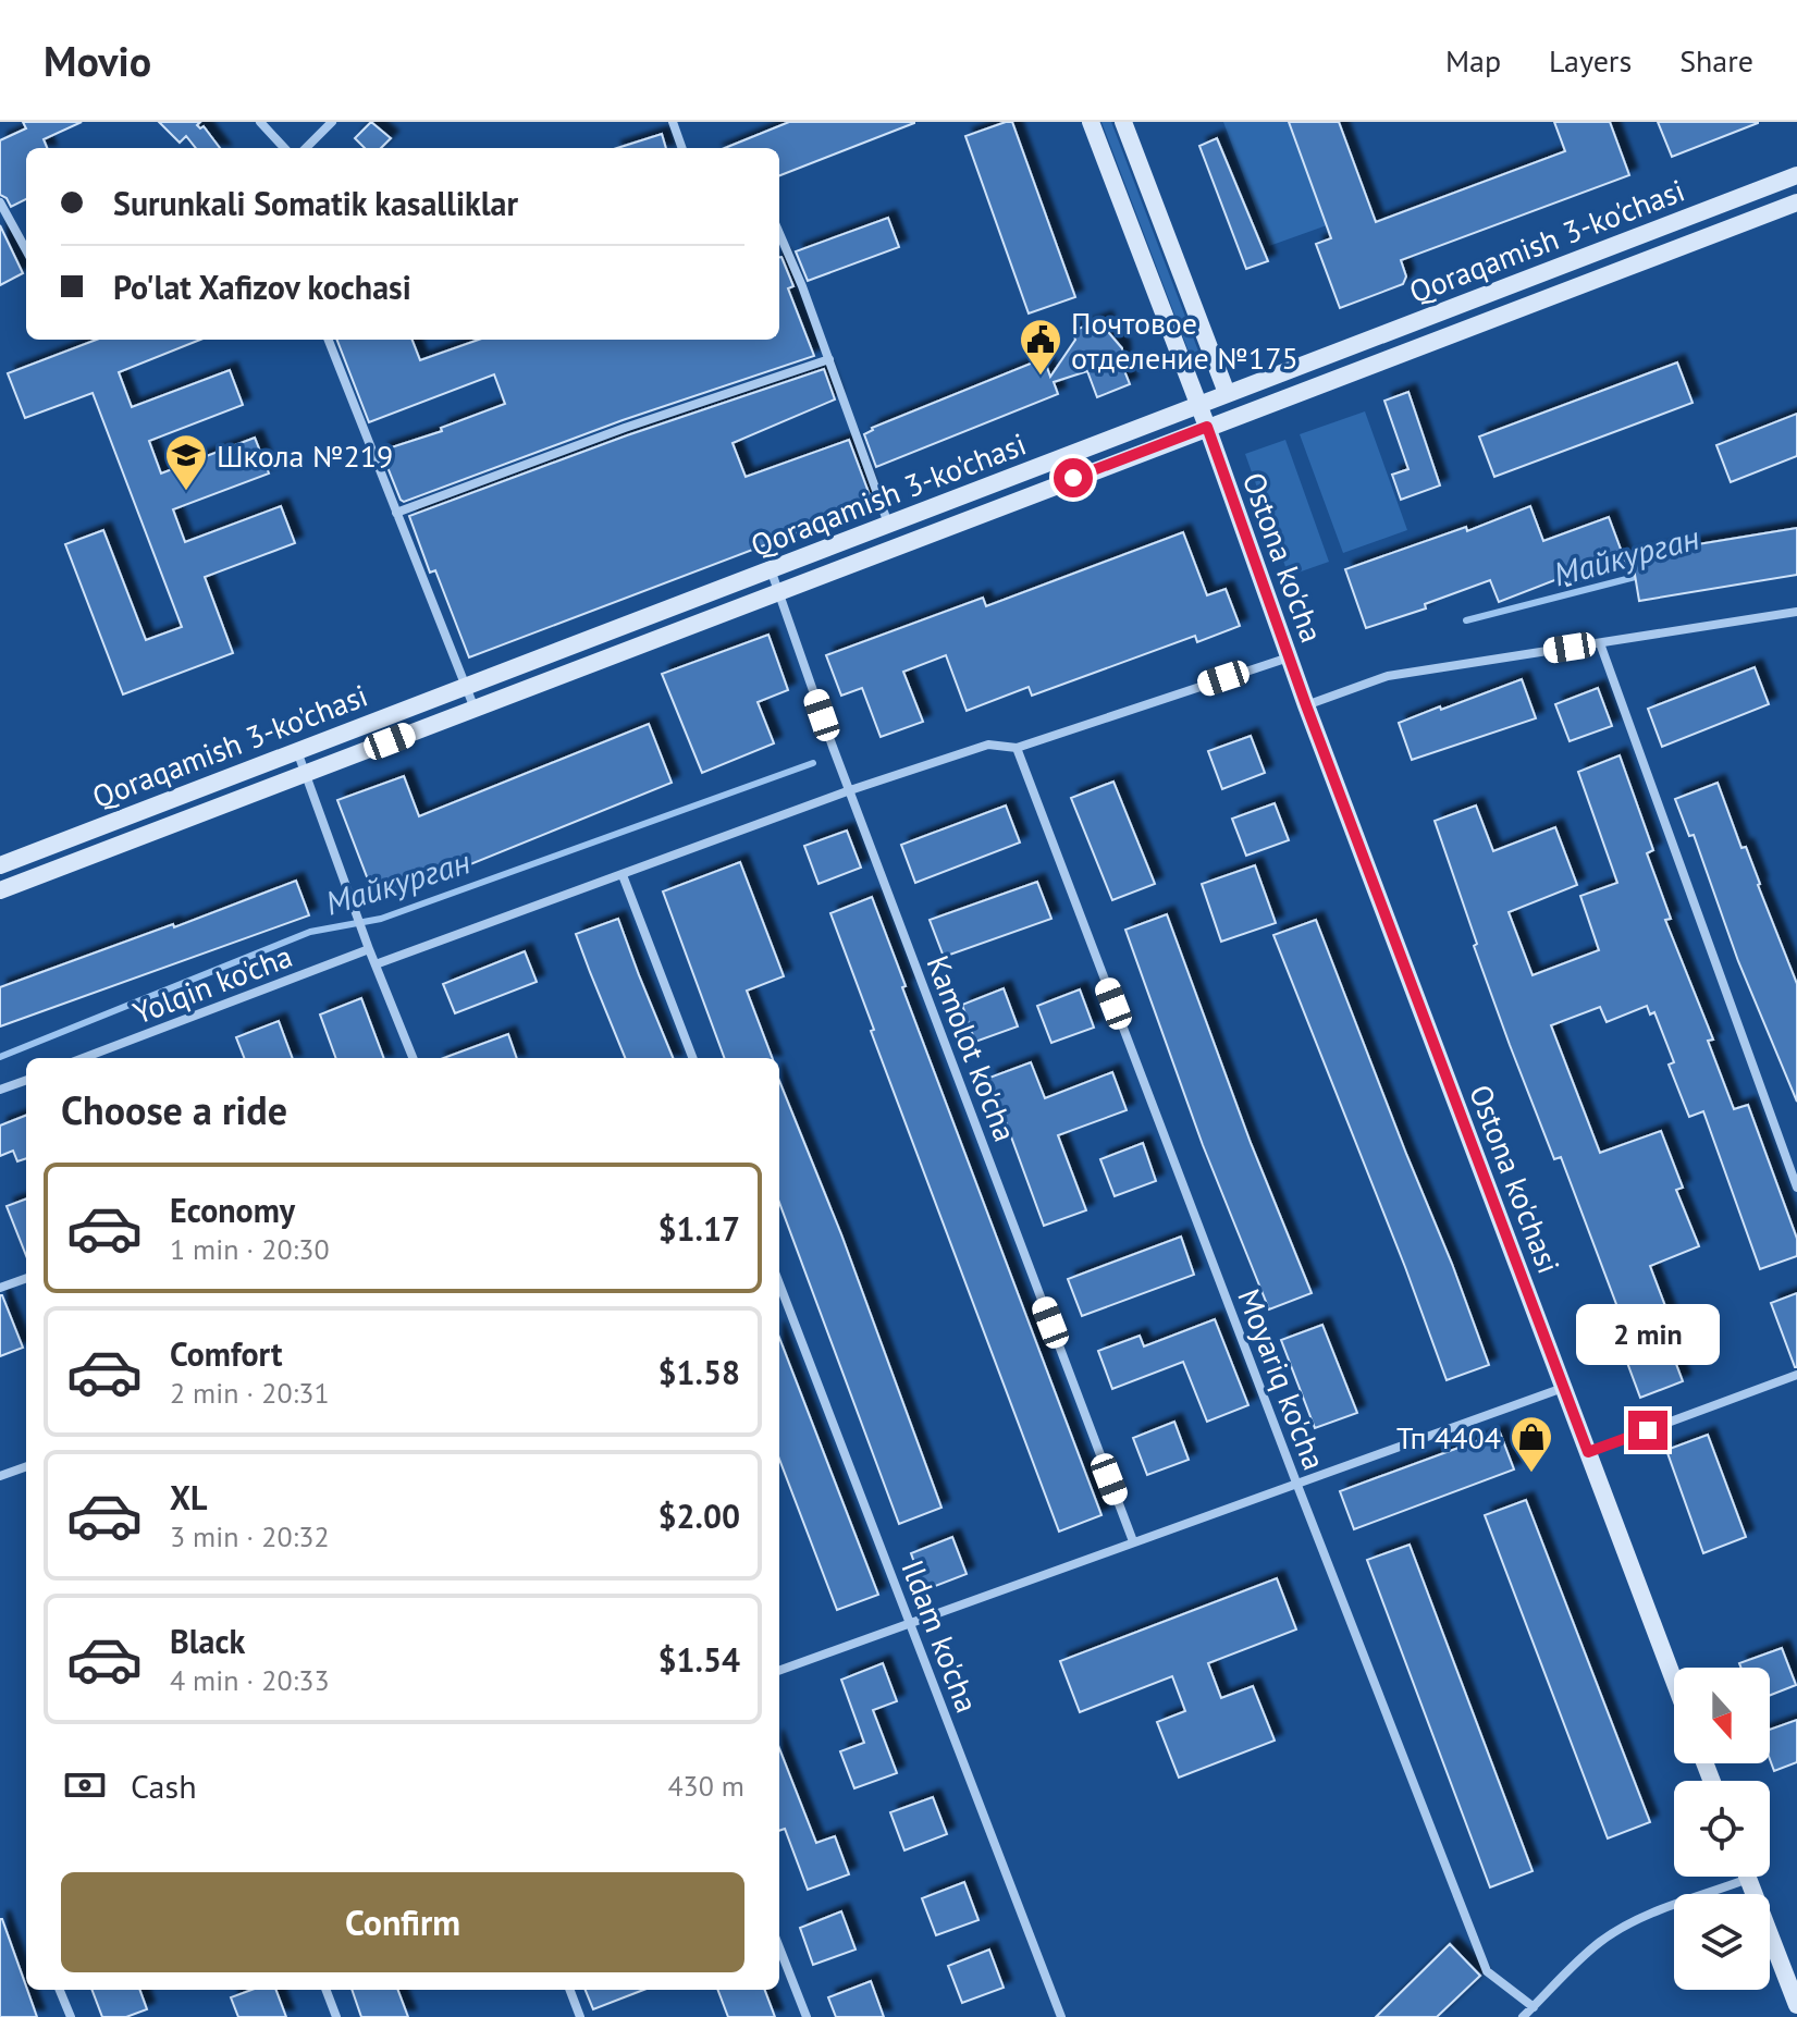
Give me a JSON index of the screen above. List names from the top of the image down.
{
  "streets": {
    "main road": ["Qoraqamish 3-ko'chasi", "Ostona ko'cha", "Ostona ko'chasi"],
    "street": [
      "Yolqin ko'cha",
      "Kamolot ko'cha",
      "Moyariq ko'cha",
      "Ildam ko'cha"
    ]
  },
  "crossings": [
    ["Qoraqamish 3-ko'chasi", "Ostona ko'cha"],
    ["Qoraqamish 3-ko'chasi", "Kamolot ko'cha"],
    ["Ostona ko'cha", "Ostona ko'chasi"]
  ],
  "water": ["Майкурган"],
  "places": {
    "public building": ["Почтовое отделение №175"],
    "school or university": ["Школа №219"],
    "shop": ["Тп 4404"]
  },
  "north": "bottom",
  "page": {
    "header": "Movio",
    "nav": ["Map", "Layers", "Share"],
    "banner": ["Surunkali Somatik kasalliklar", "Po'lat Xafizov kochasi"],
    "heading": "Choose a ride",
    "list": [
      {
        "name": "Economy",
        "note": "1 min · 20:30",
        "value": "$1.17"
      },
      {
        "name": "Comfort",
        "note": "2 min · 20:31",
        "value": "$1.58"
      },
      {
        "name": "XL",
        "note": "3 min · 20:32",
        "value": "$2.00"
      },
      {
        "name": "Black",
        "note": "4 min · 20:33",
        "value": "$1.54"
      }
    ],
    "bubble": "2 min",
    "pay": ["Cash", "430 m"],
    "buttons": "Confirm"
  }
}
